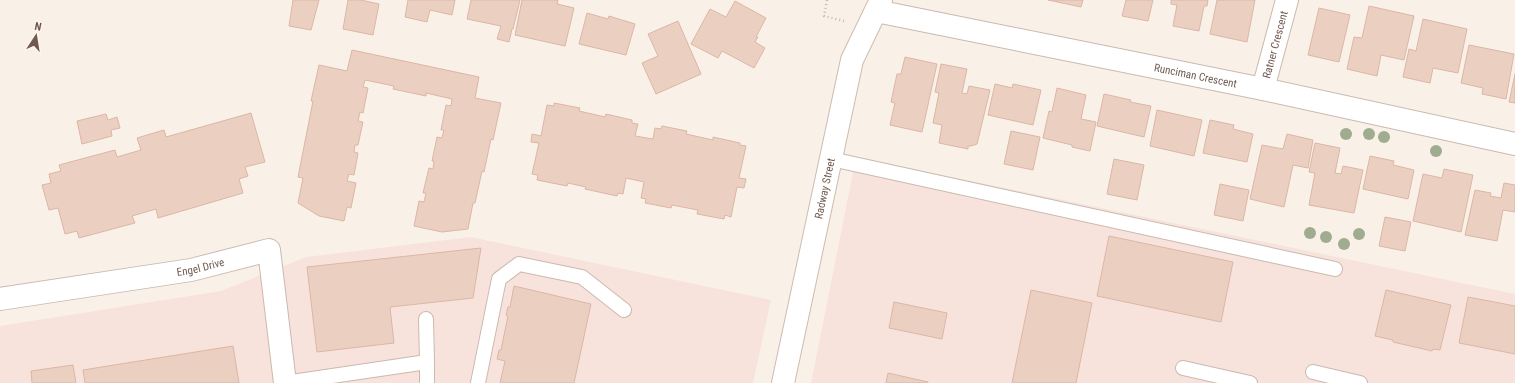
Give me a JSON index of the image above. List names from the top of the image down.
{
  "streets": {
    "street": [
      "Ratner Crescent",
      "Runciman Crescent",
      "Radway Street",
      "Engel Drive"
    ]
  },
  "crossings": [
    ["Ratner Crescent", "Runciman Crescent"],
    ["Runciman Crescent", "Radway Street"]
  ],
  "north": "top"
}
